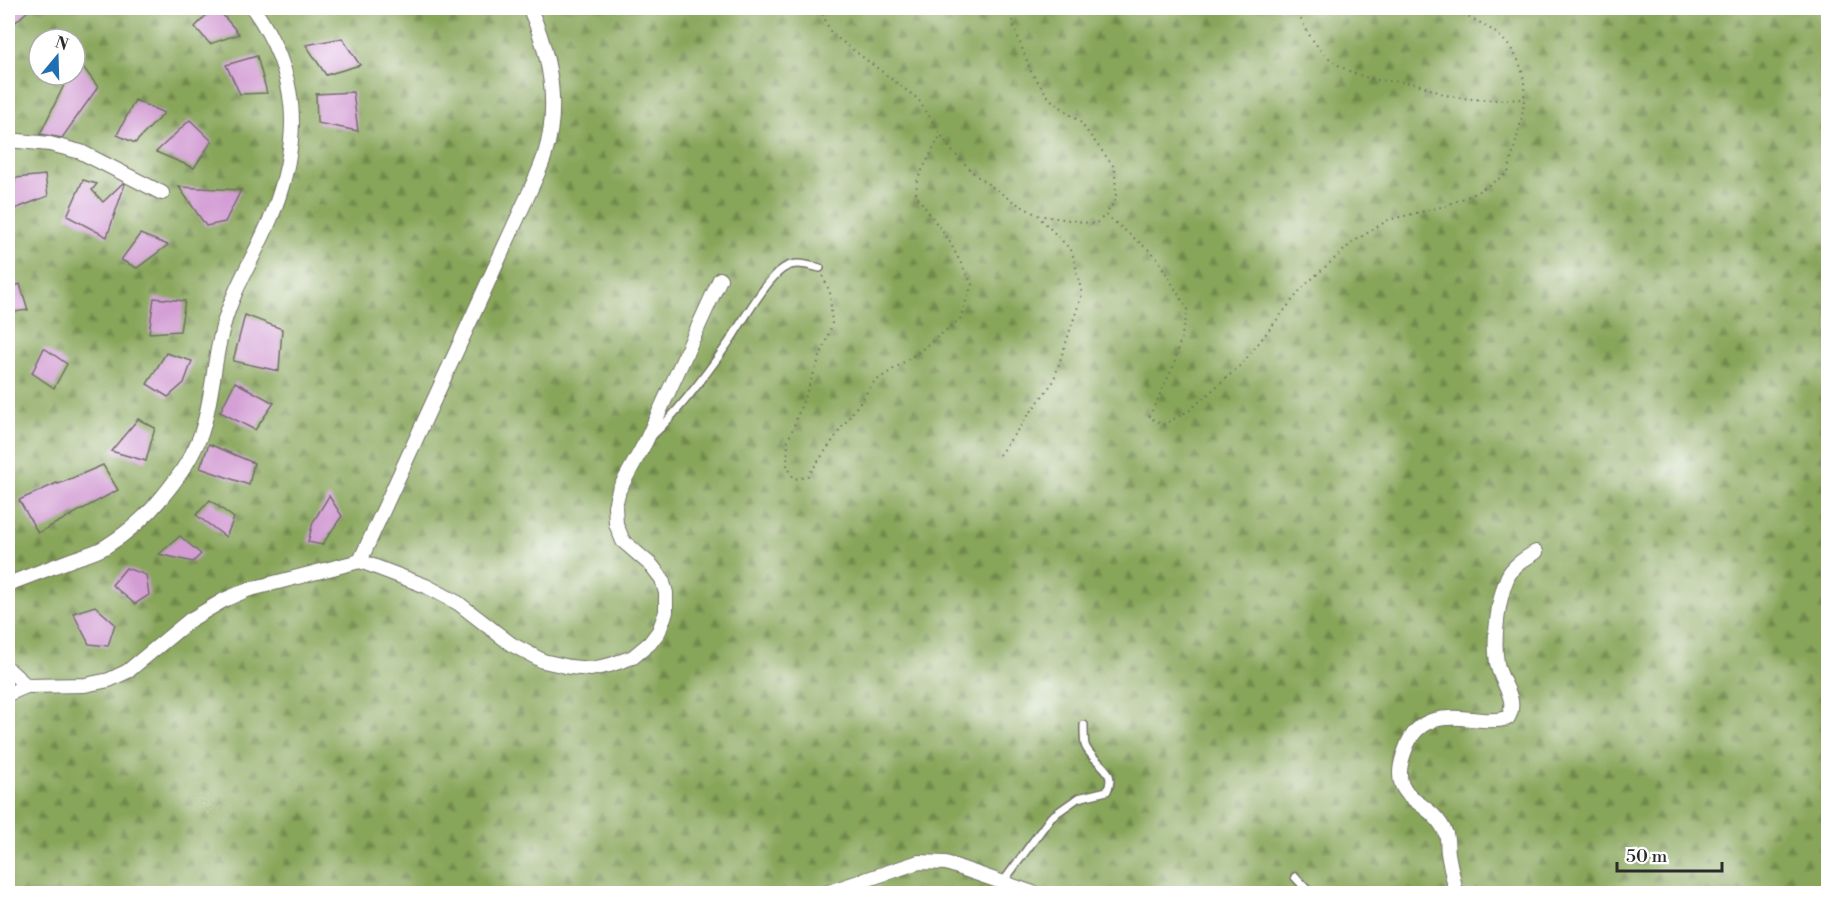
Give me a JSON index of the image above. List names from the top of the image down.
{
  "scale_bar": "50 m",
  "north": "top"
}
